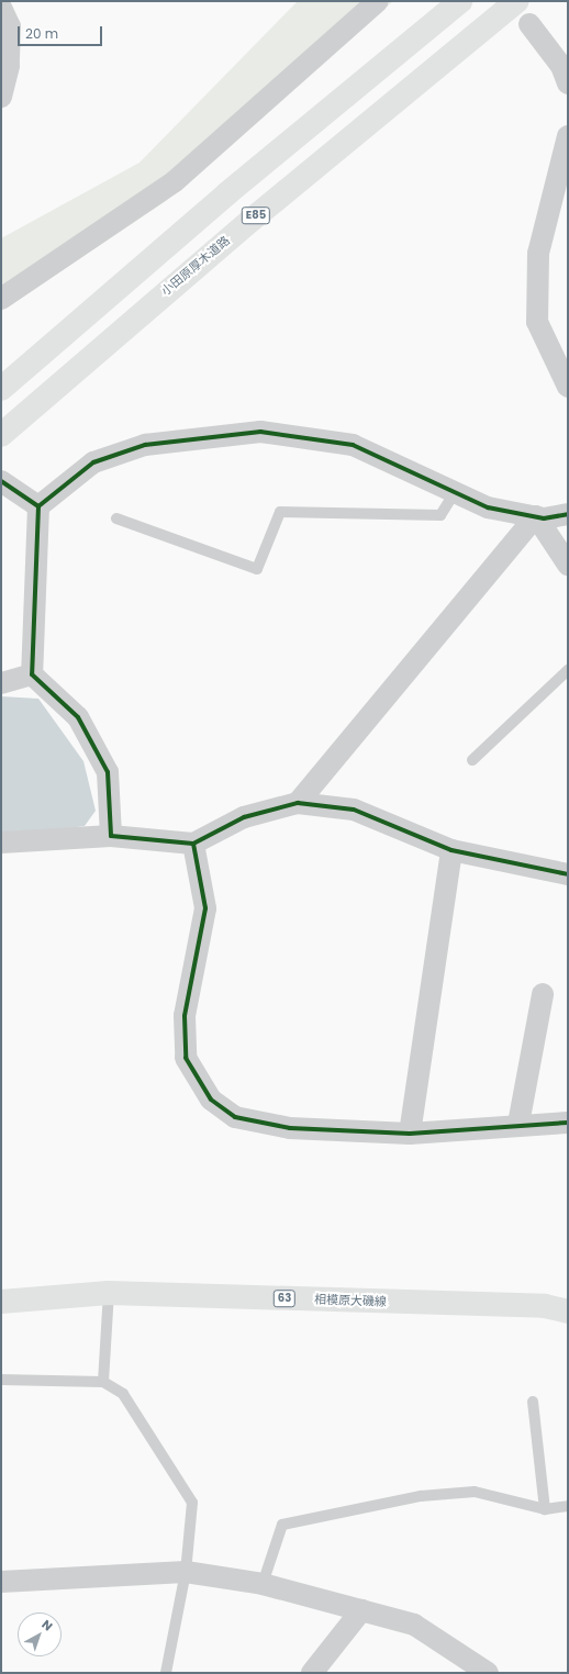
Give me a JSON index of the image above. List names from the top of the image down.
{
  "streets": {
    "main road": [
      "E85",
      "小田原厚木道路",
      "63",
      "相模原大磯線"
    ]
  },
  "scale_bar": "20 m",
  "north": "top right"
}
